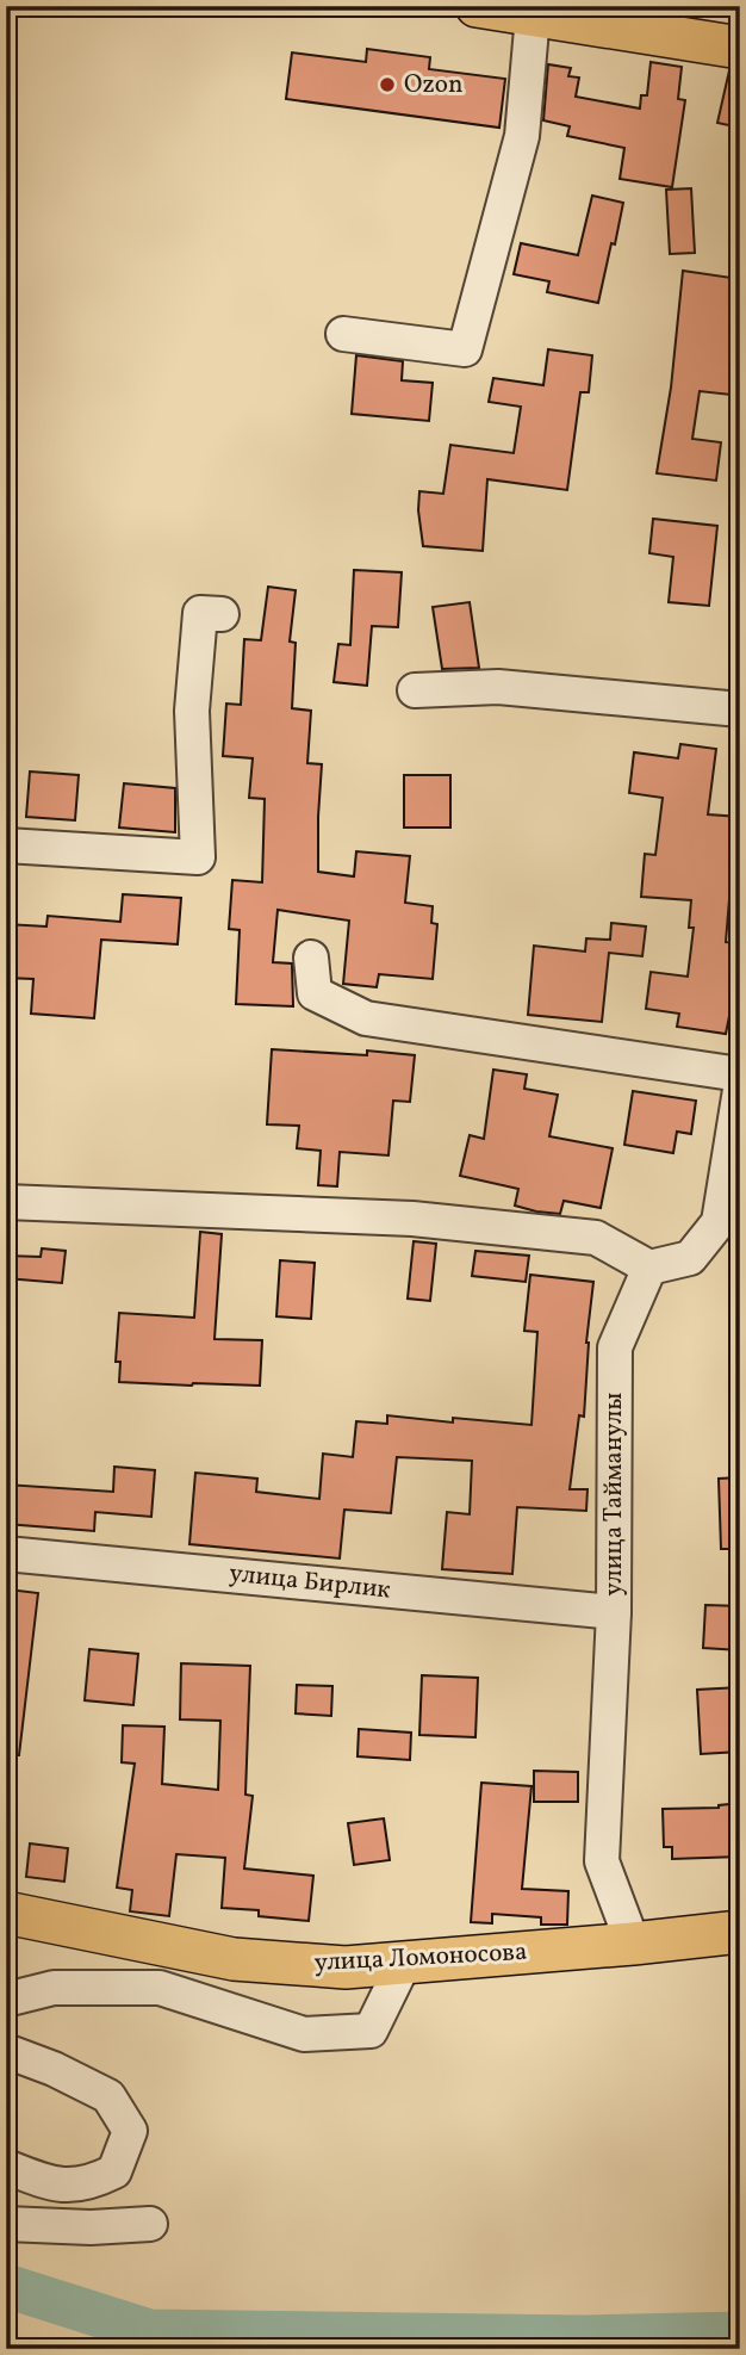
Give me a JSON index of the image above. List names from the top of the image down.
{
  "streets": {
    "main road": ["улица Ломоносова"],
    "street": ["улица Тайманулы", "улица Бирлик"]
  },
  "crossings": [
    ["улица Тайманулы", "улица Бирлик"],
    ["улица Тайманулы", "улица Ломоносова"]
  ],
  "places": ["Ozon"]
}
